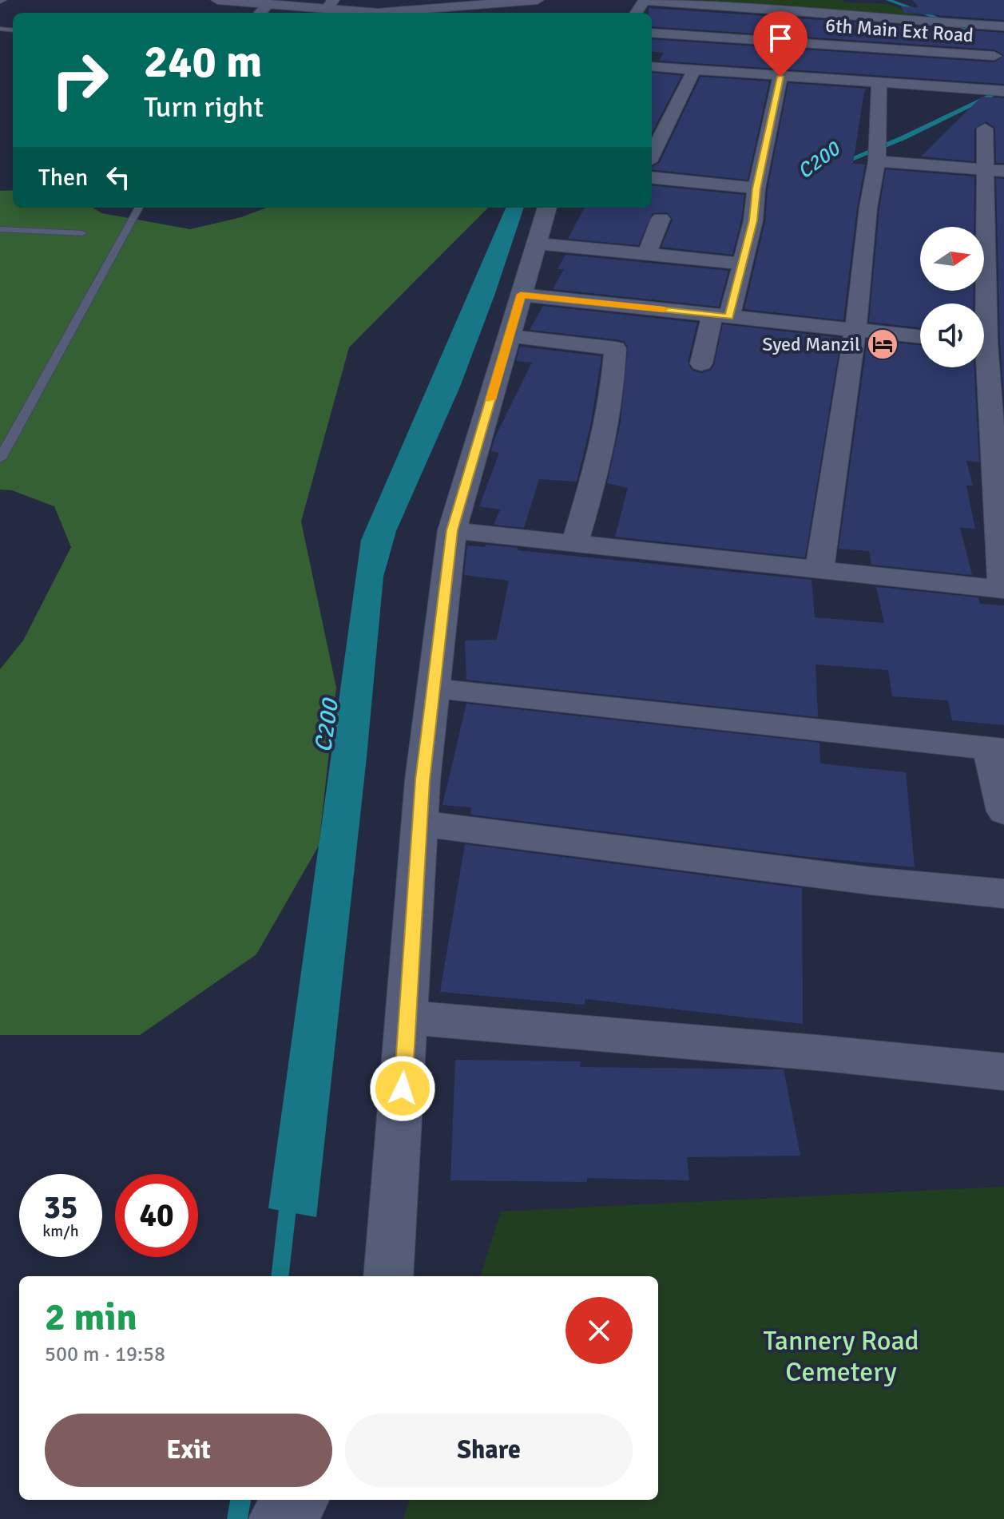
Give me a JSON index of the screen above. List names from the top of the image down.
{
  "streets": {
    "street": ["6th Main Ext Road"]
  },
  "water": ["C200"],
  "parks": ["Tannery Road Cemetery"],
  "places": {
    "hotel": ["Syed Manzil"]
  },
  "north": "right",
  "page": {
    "turn": ["240 m", "Turn right"],
    "then": "Then",
    "speed": "35 km/h",
    "limit": "40",
    "heading": ["2 min", "500 m · 19:58"],
    "buttons": ["Exit", "Share"]
  }
}
